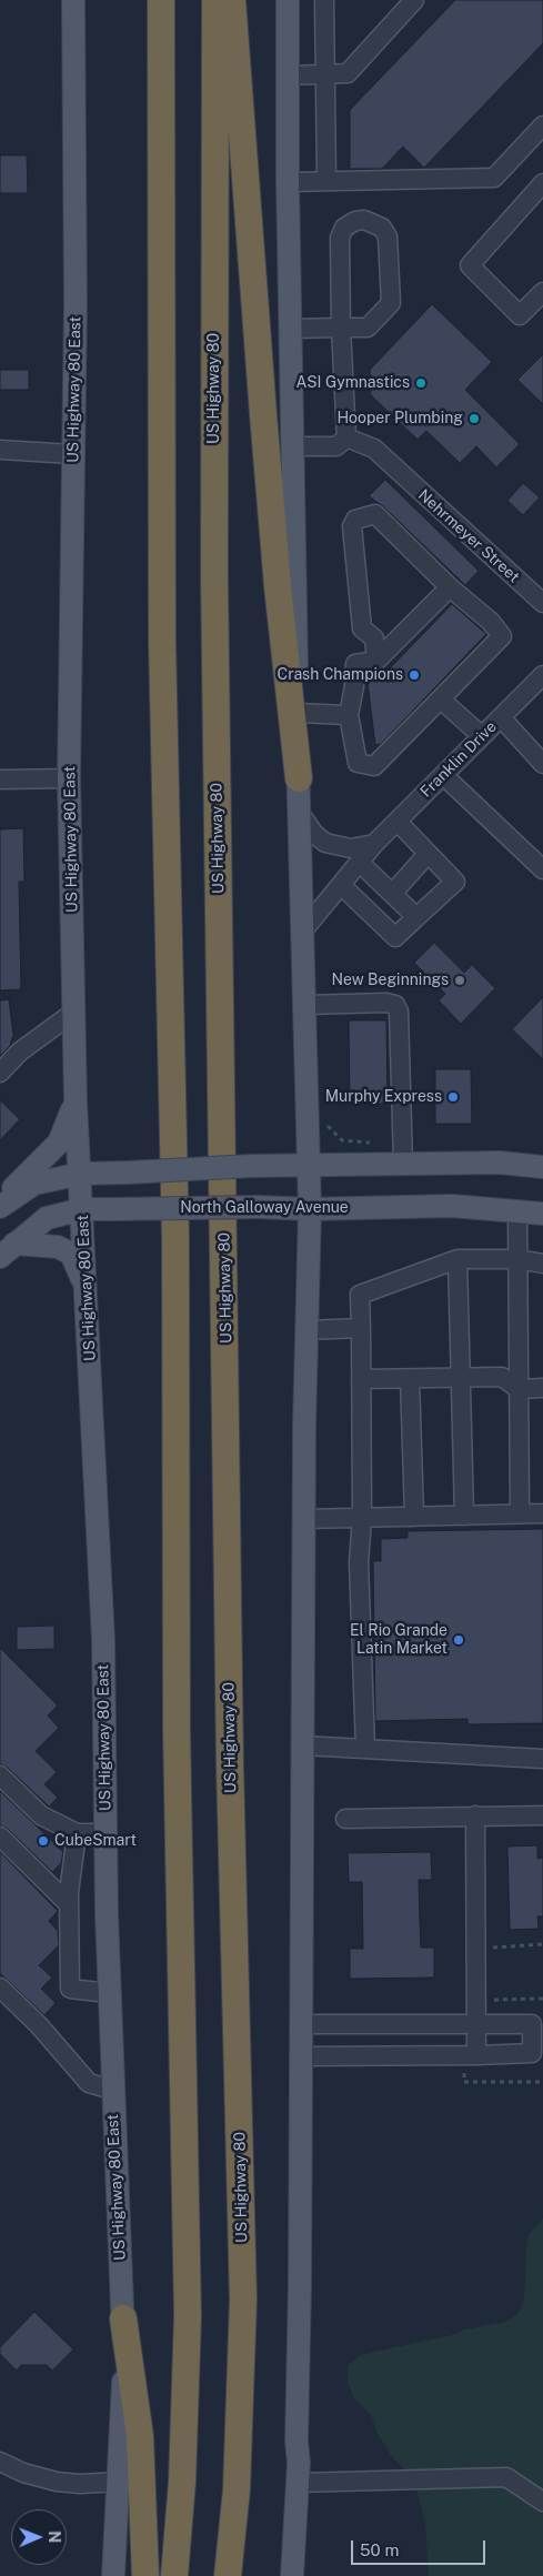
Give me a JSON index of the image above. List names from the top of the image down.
{
  "streets": {
    "highway": ["US Highway 80"],
    "main road": ["US Highway 80 East", "North Galloway Avenue"],
    "street": ["Nehrmeyer Street", "Franklin Drive"]
  },
  "crossings": [
    ["US Highway 80 East", "North Galloway Avenue"]
  ],
  "places": [
    "ASI Gymnastics",
    "Hooper Plumbing",
    "Crash Champions",
    "New Beginnings",
    "Murphy Express",
    "El Rio Grande Latin Market",
    "CubeSmart"
  ],
  "scale_bar": "50 m",
  "north": "right"
}
